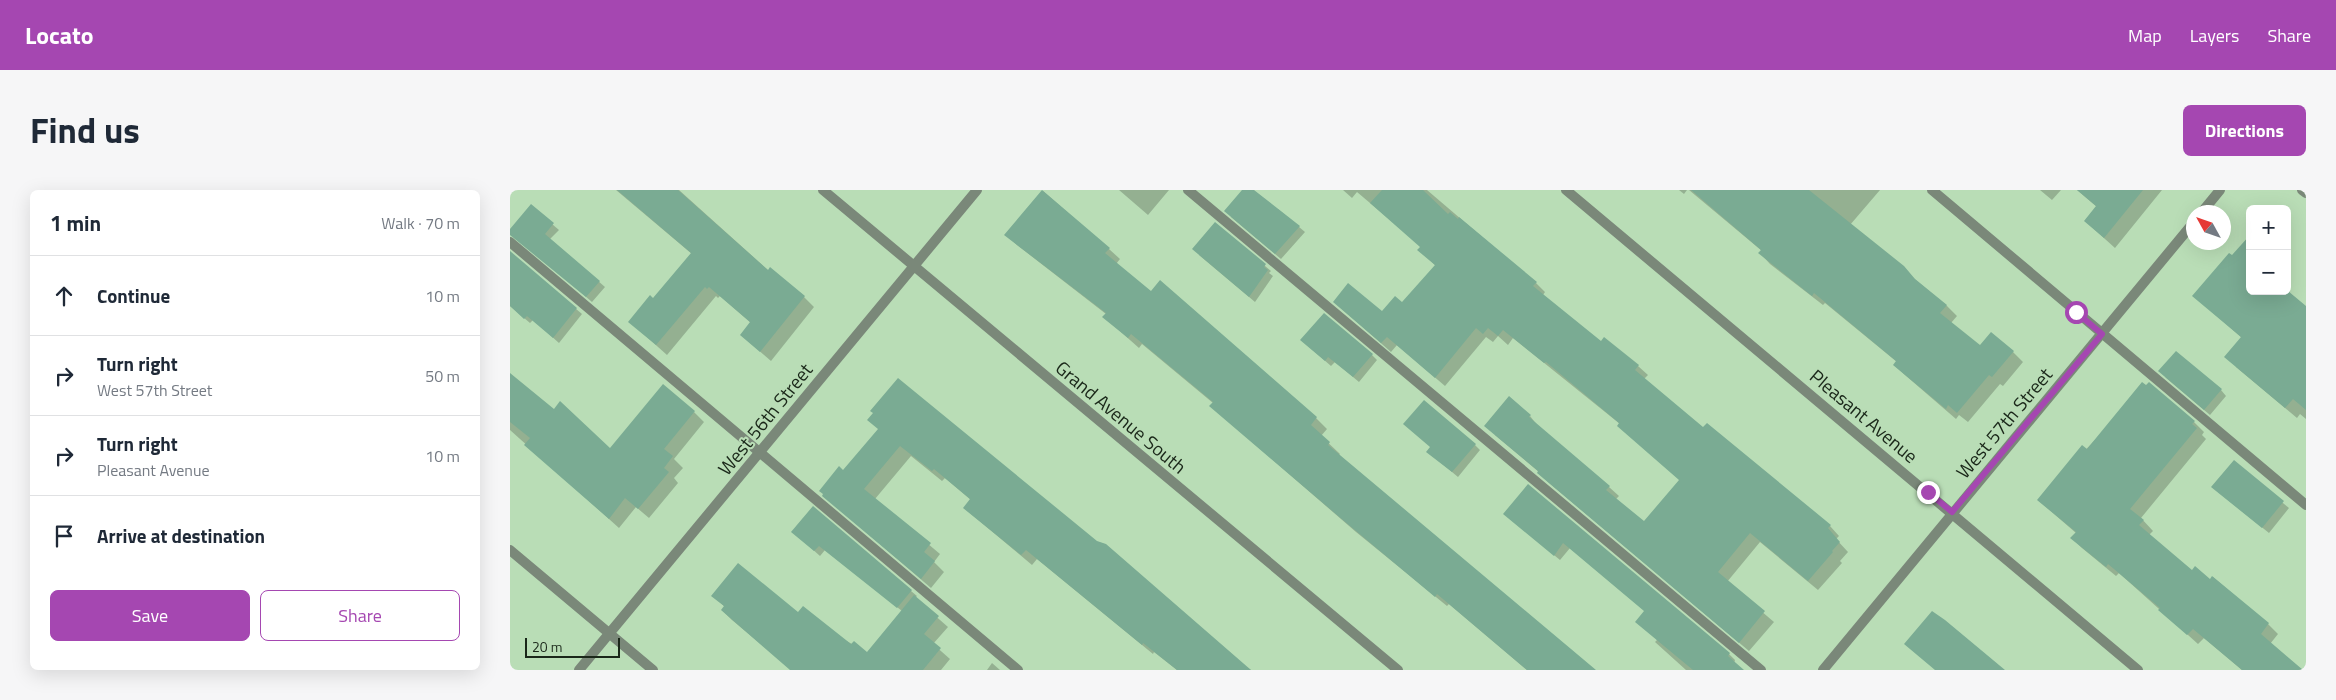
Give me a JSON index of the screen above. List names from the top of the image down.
{
  "streets": {
    "street": [
      "Pleasant Avenue",
      "Grand Avenue South",
      "West 56th Street",
      "West 57th Street"
    ]
  },
  "crossings": [
    ["Pleasant Avenue", "West 57th Street"],
    ["Grand Avenue South", "West 56th Street"]
  ],
  "scale_bar": "20 m",
  "north": "top left",
  "page": {
    "header": "Locato",
    "nav": ["Map", "Layers", "Share"],
    "title": "Find us",
    "buttons": [
      "Directions",
      ["Save", "Share"]
    ],
    "heading": ["1 min", "Walk · 70 m"],
    "map_buttons": ["+", "−"],
    "list": [
      ["Continue", "10 m"],
      ["Turn right", "West 57th Street", "50 m"],
      ["Turn right", "Pleasant Avenue", "10 m"],
      "Arrive at destination"
    ],
    "scale": "20 m"
  }
}
